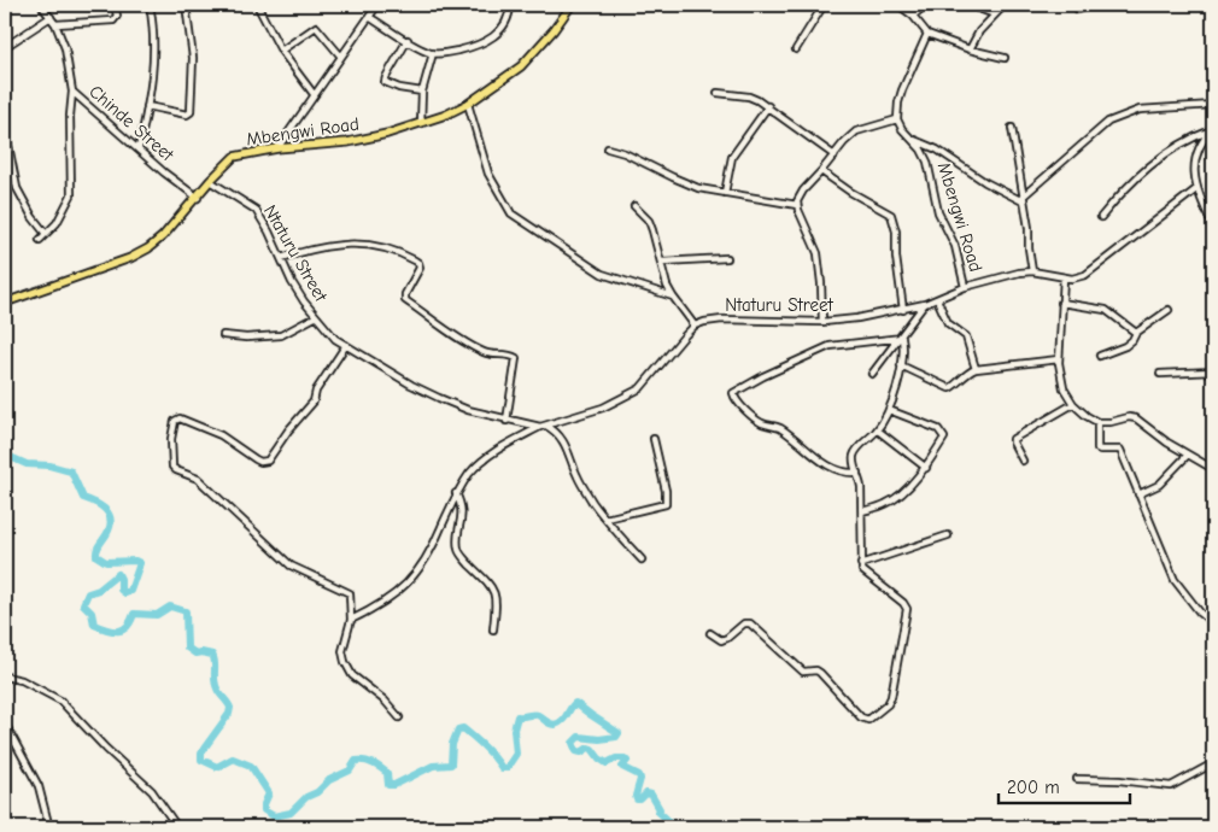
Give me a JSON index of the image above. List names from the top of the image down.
{
  "streets": {
    "main road": ["Mbengwi Road"],
    "street": ["Chinde Street", "Ntaturu Street"]
  },
  "crossings": [
    ["Chinde Street", "Mbengwi Road"],
    ["Mbengwi Road", "Ntaturu Street"]
  ],
  "scale_bar": "200 m"
}
